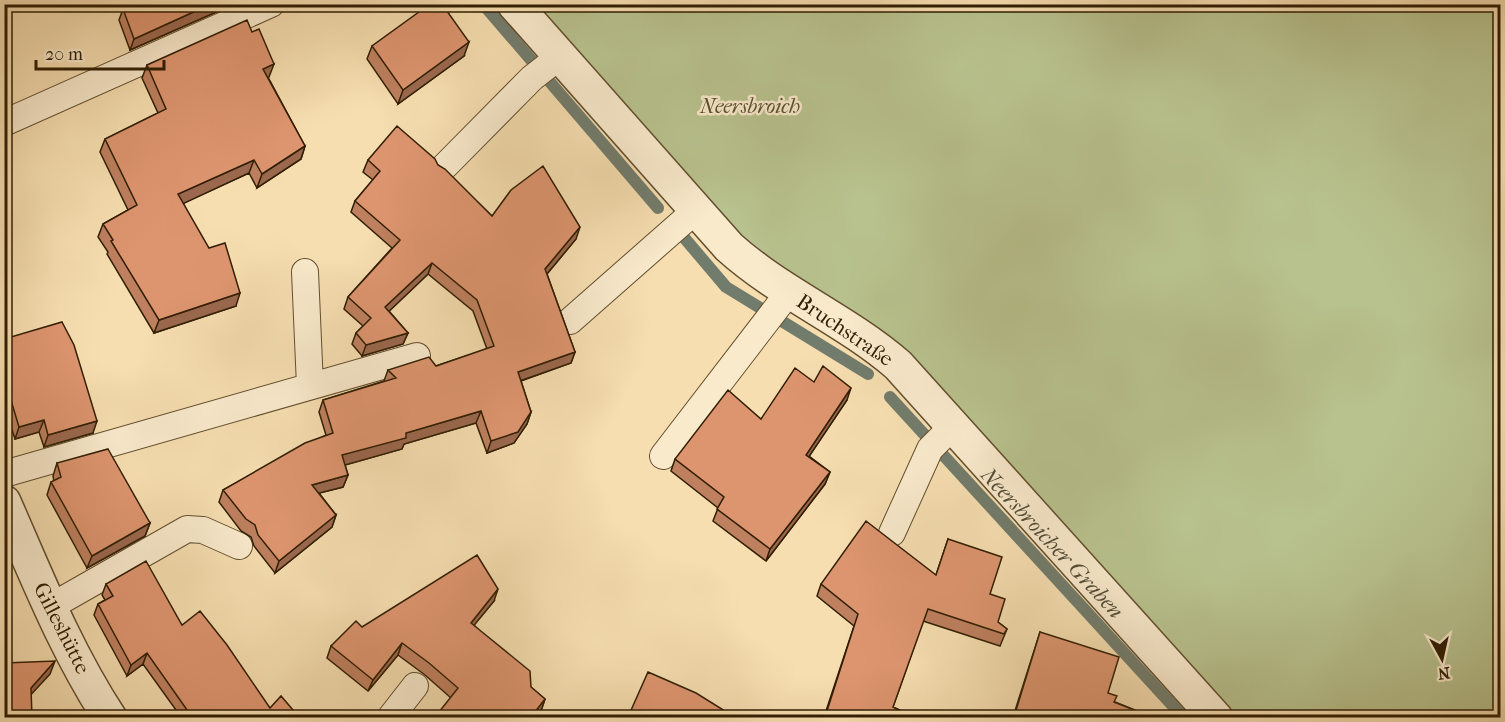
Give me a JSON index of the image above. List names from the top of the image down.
{
  "streets": {
    "street": ["Bruchstraße", "Gilleshütte"]
  },
  "water": ["Neersbroicher Graben"],
  "parks": ["Neersbroich"],
  "scale_bar": "20 m",
  "north": "bottom"
}
